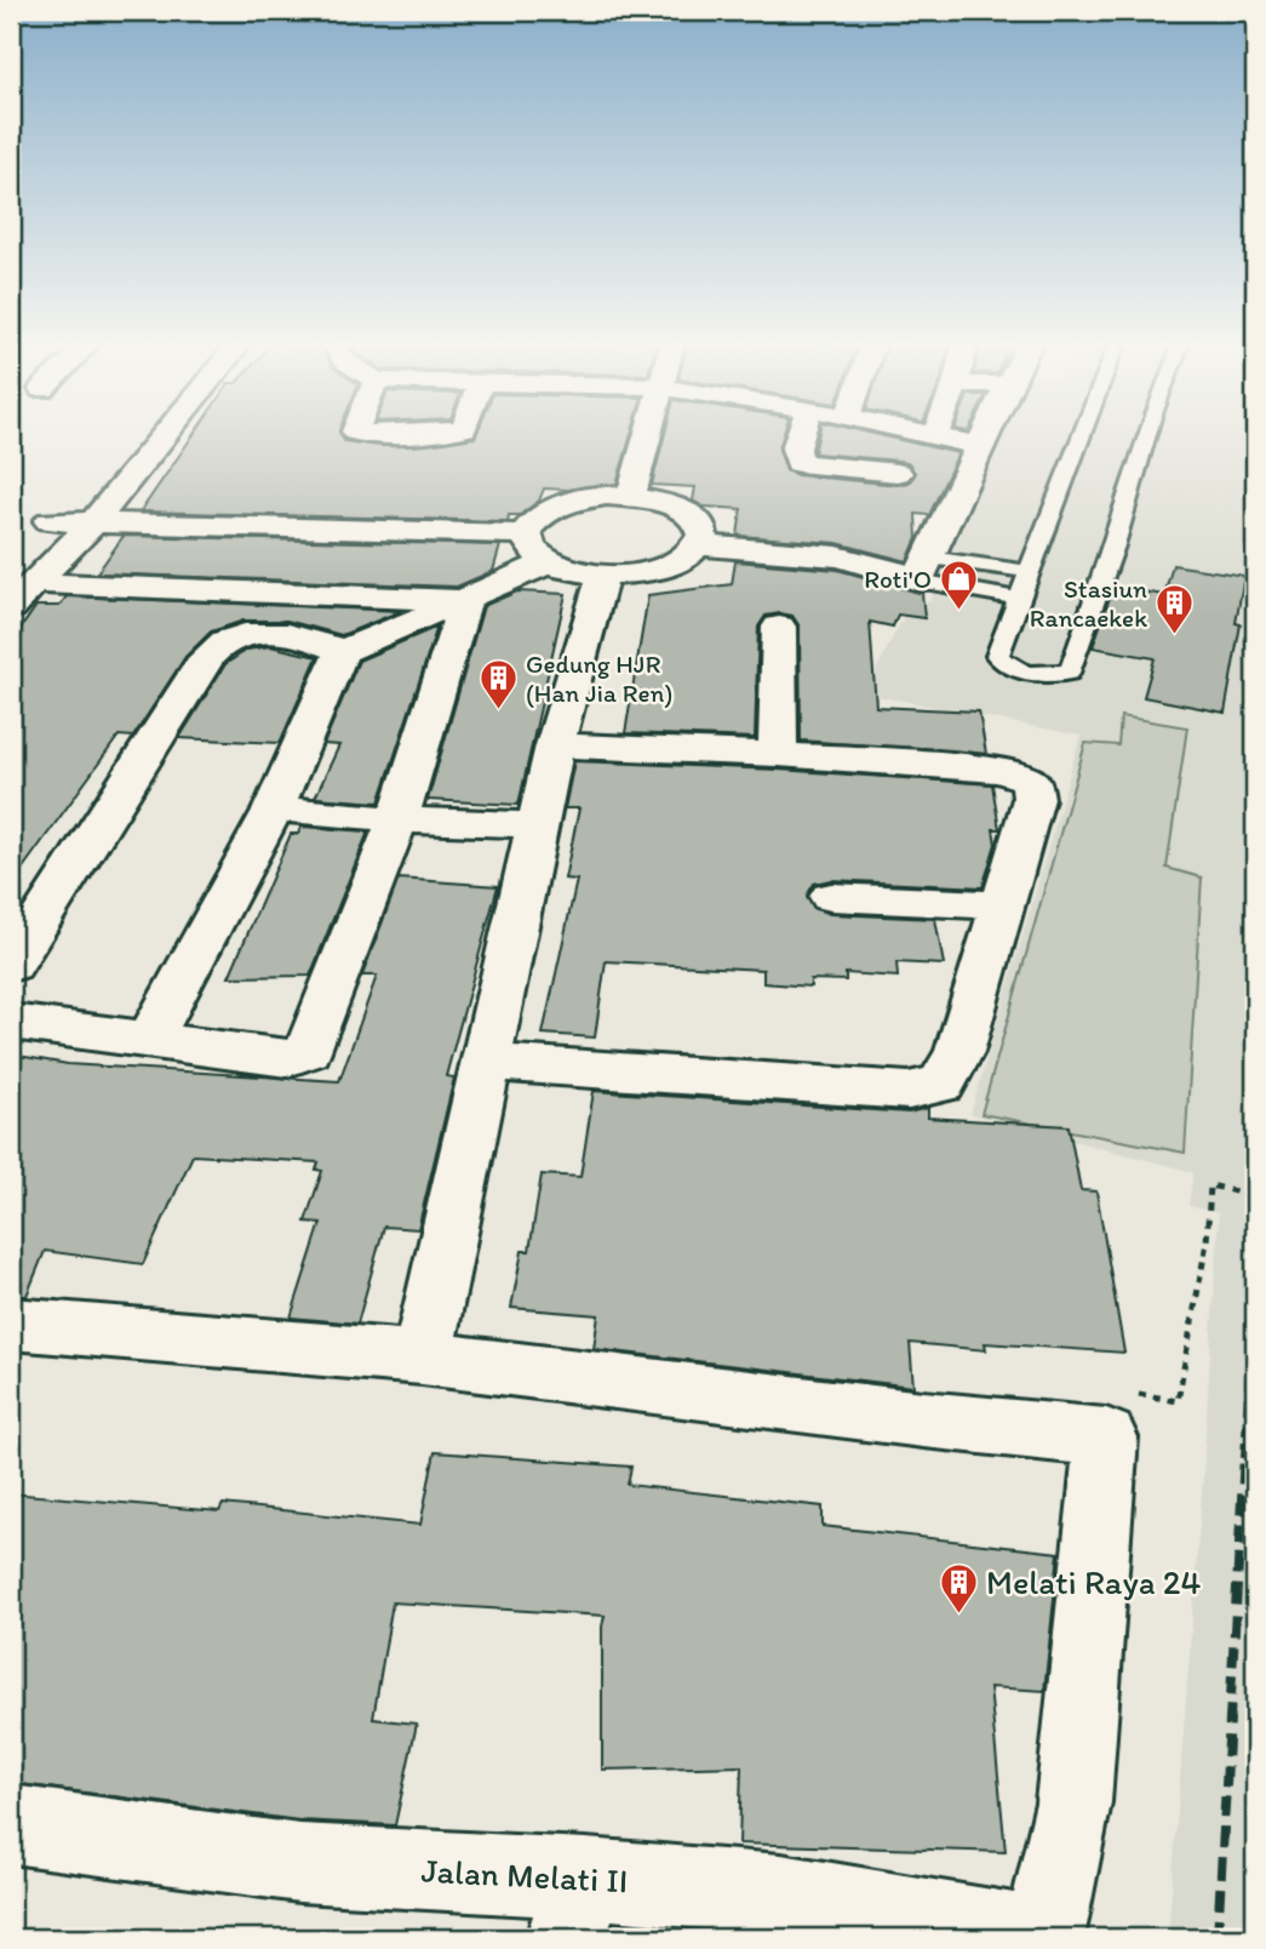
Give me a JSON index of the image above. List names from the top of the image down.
{
  "streets": {
    "street": ["Jalan Melati II"]
  },
  "places": {
    "shop": ["Roti'O"],
    "building": ["Stasiun Rancaekek", "Gedung HJR (Han Jia Ren)", "Melati Raya 24"]
  }
}
